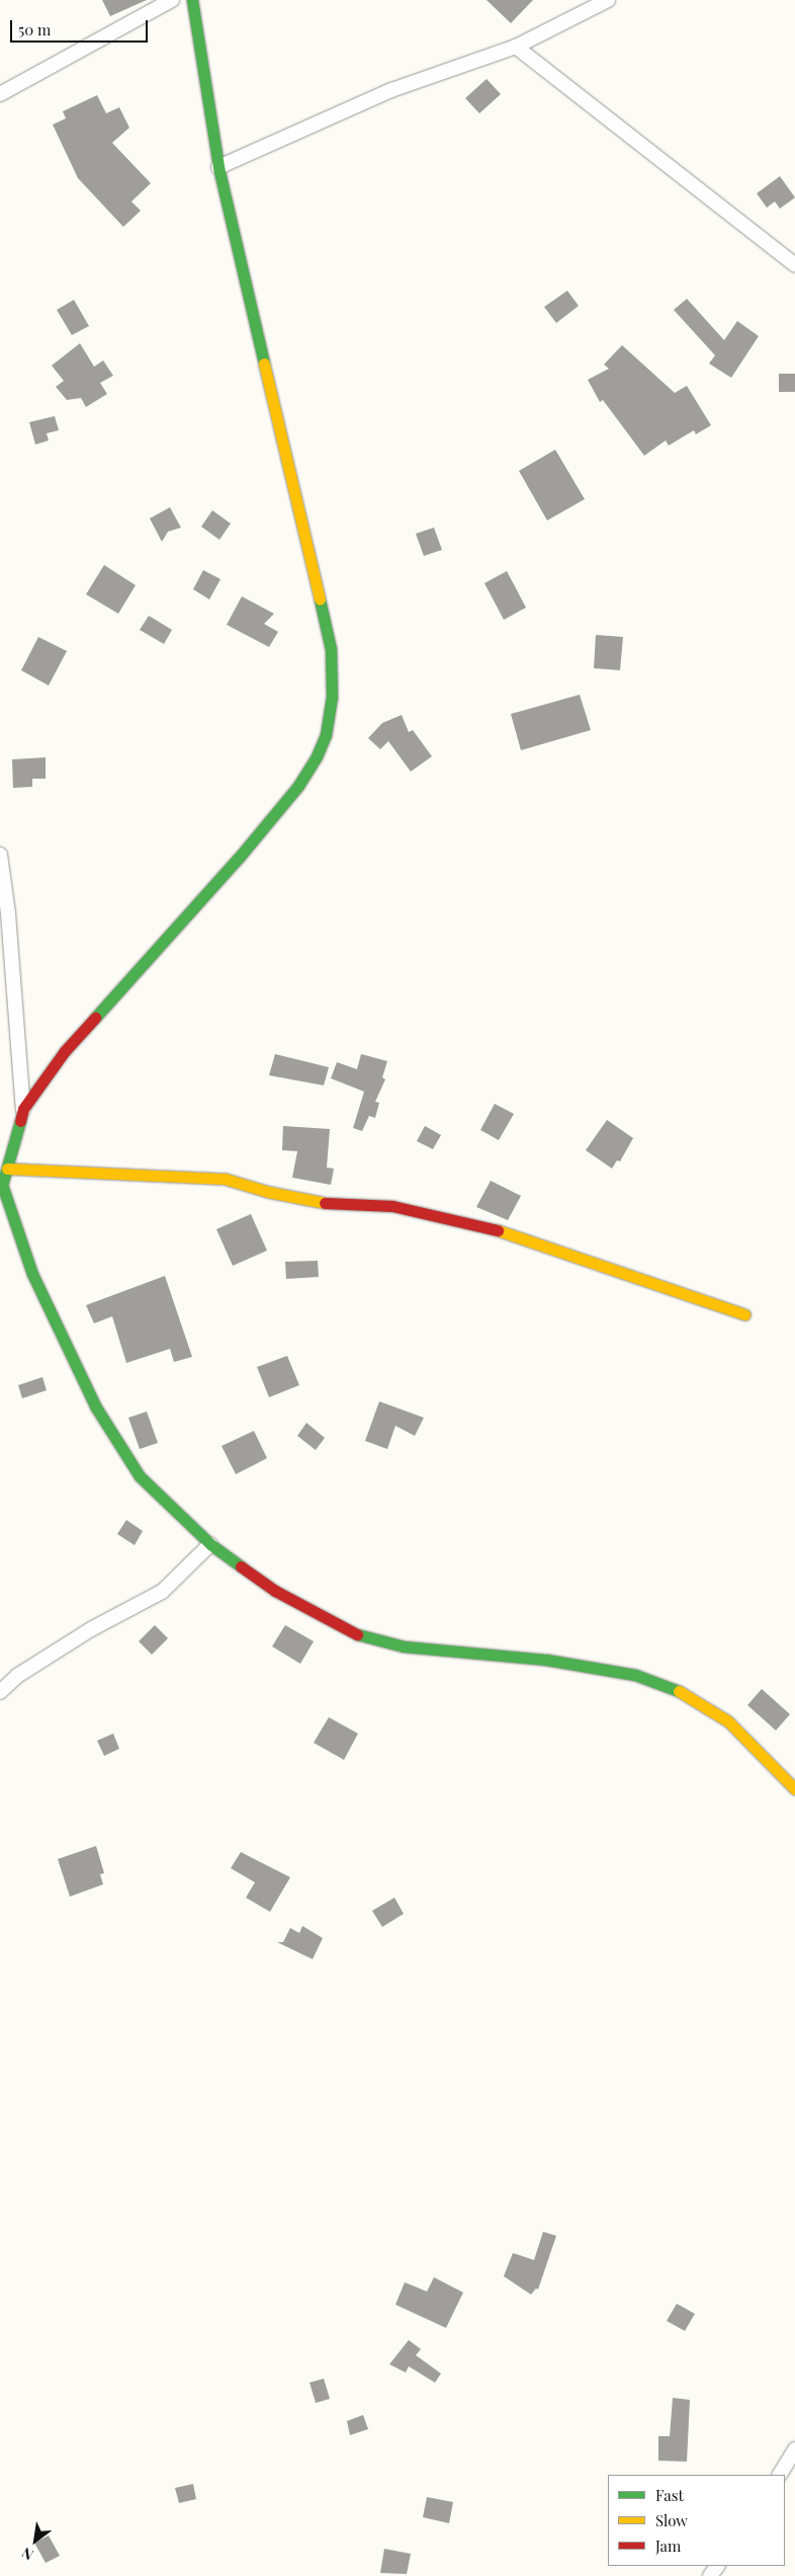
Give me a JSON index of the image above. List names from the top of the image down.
{
  "legend": ["Fast", "Slow", "Jam"],
  "scale_bar": "50 m",
  "north": "bottom left"
}
